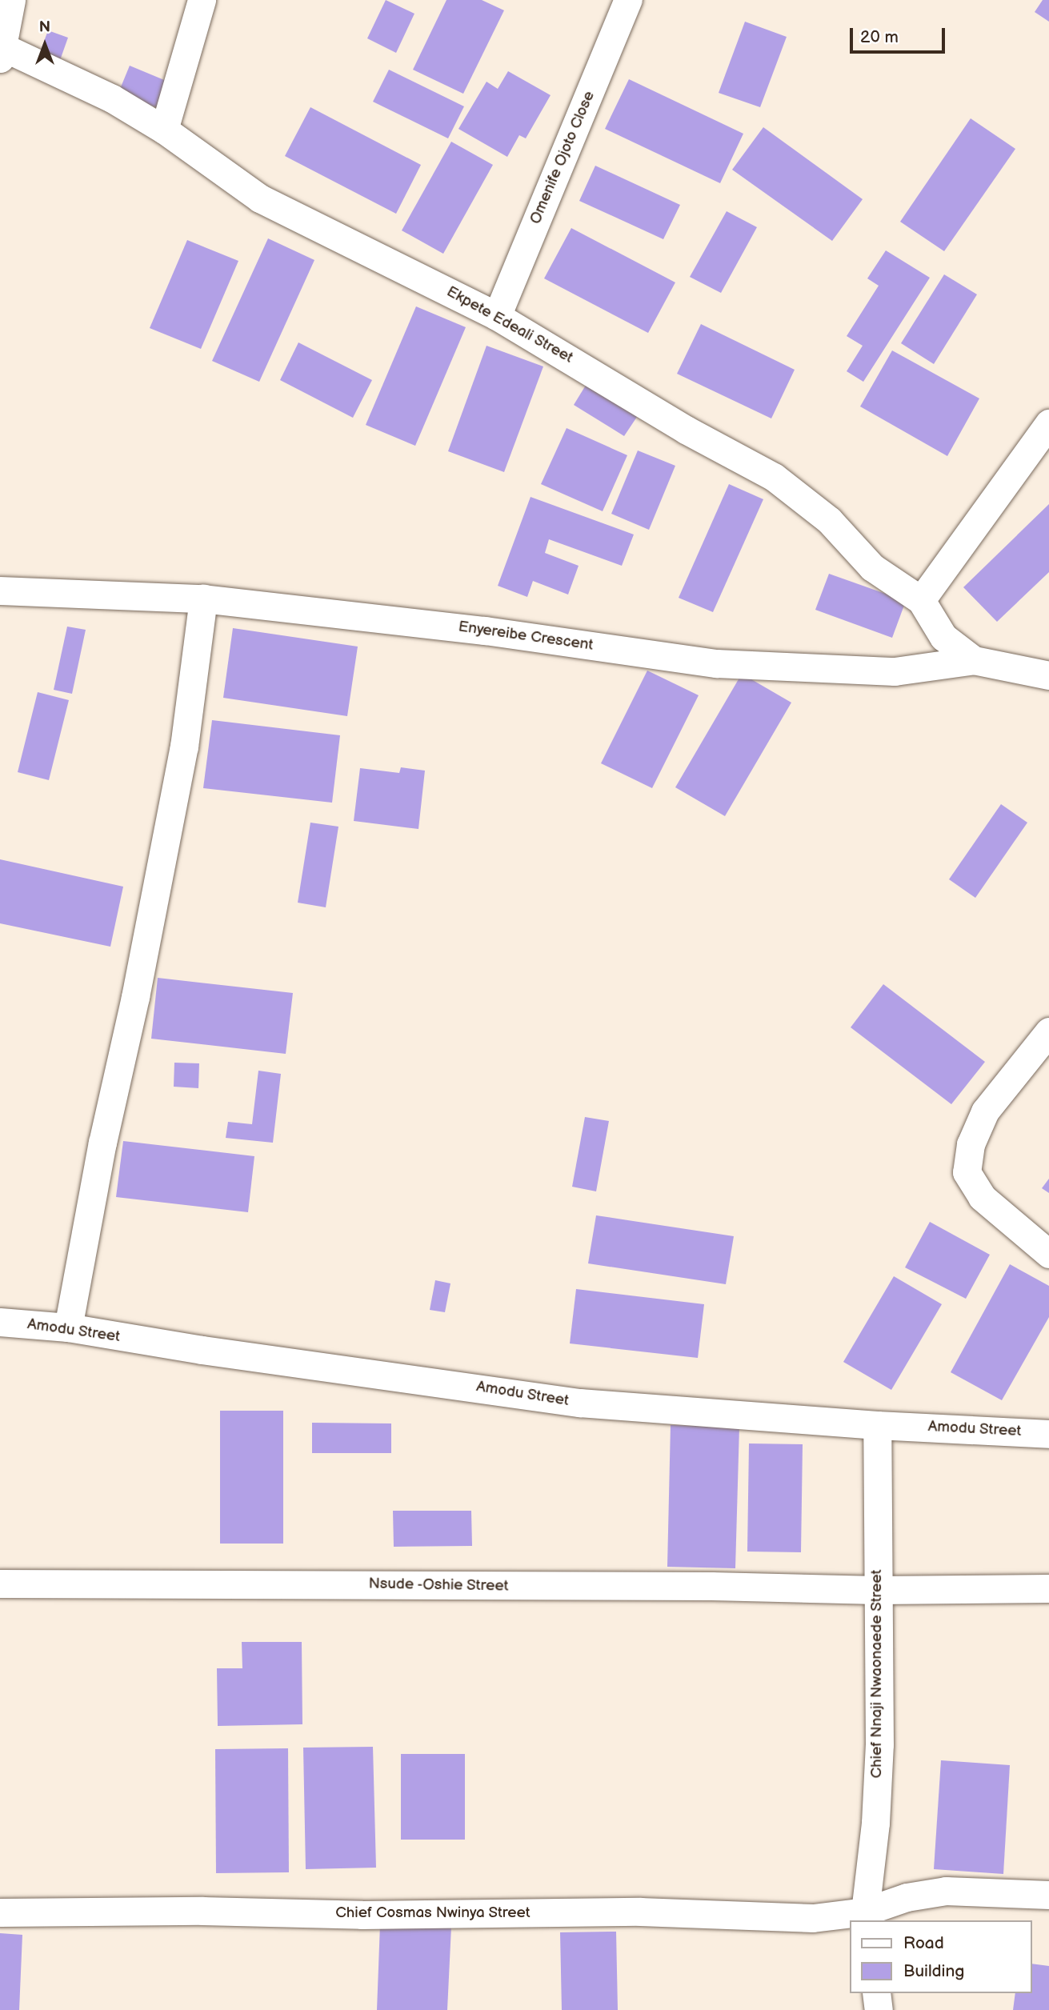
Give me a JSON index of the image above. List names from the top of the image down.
{
  "streets": {
    "street": [
      "Omenife Ojoto Close",
      "Ekpete Edeali Street",
      "Enyereibe Crescent",
      "Amodu Street",
      "Nsude -Oshie Street",
      "Chief Nnaji Nwaonaede Street",
      "Chief Cosmas Nwinya Street"
    ]
  },
  "crossings": [
    ["Omenife Ojoto Close", "Ekpete Edeali Street"],
    ["Ekpete Edeali Street", "Enyereibe Crescent"],
    ["Amodu Street", "Chief Nnaji Nwaonaede Street"],
    ["Nsude -Oshie Street", "Chief Nnaji Nwaonaede Street"],
    ["Chief Nnaji Nwaonaede Street", "Chief Cosmas Nwinya Street"]
  ],
  "legend": ["Road", "Building"],
  "scale_bar": "20 m",
  "north": "top"
}
